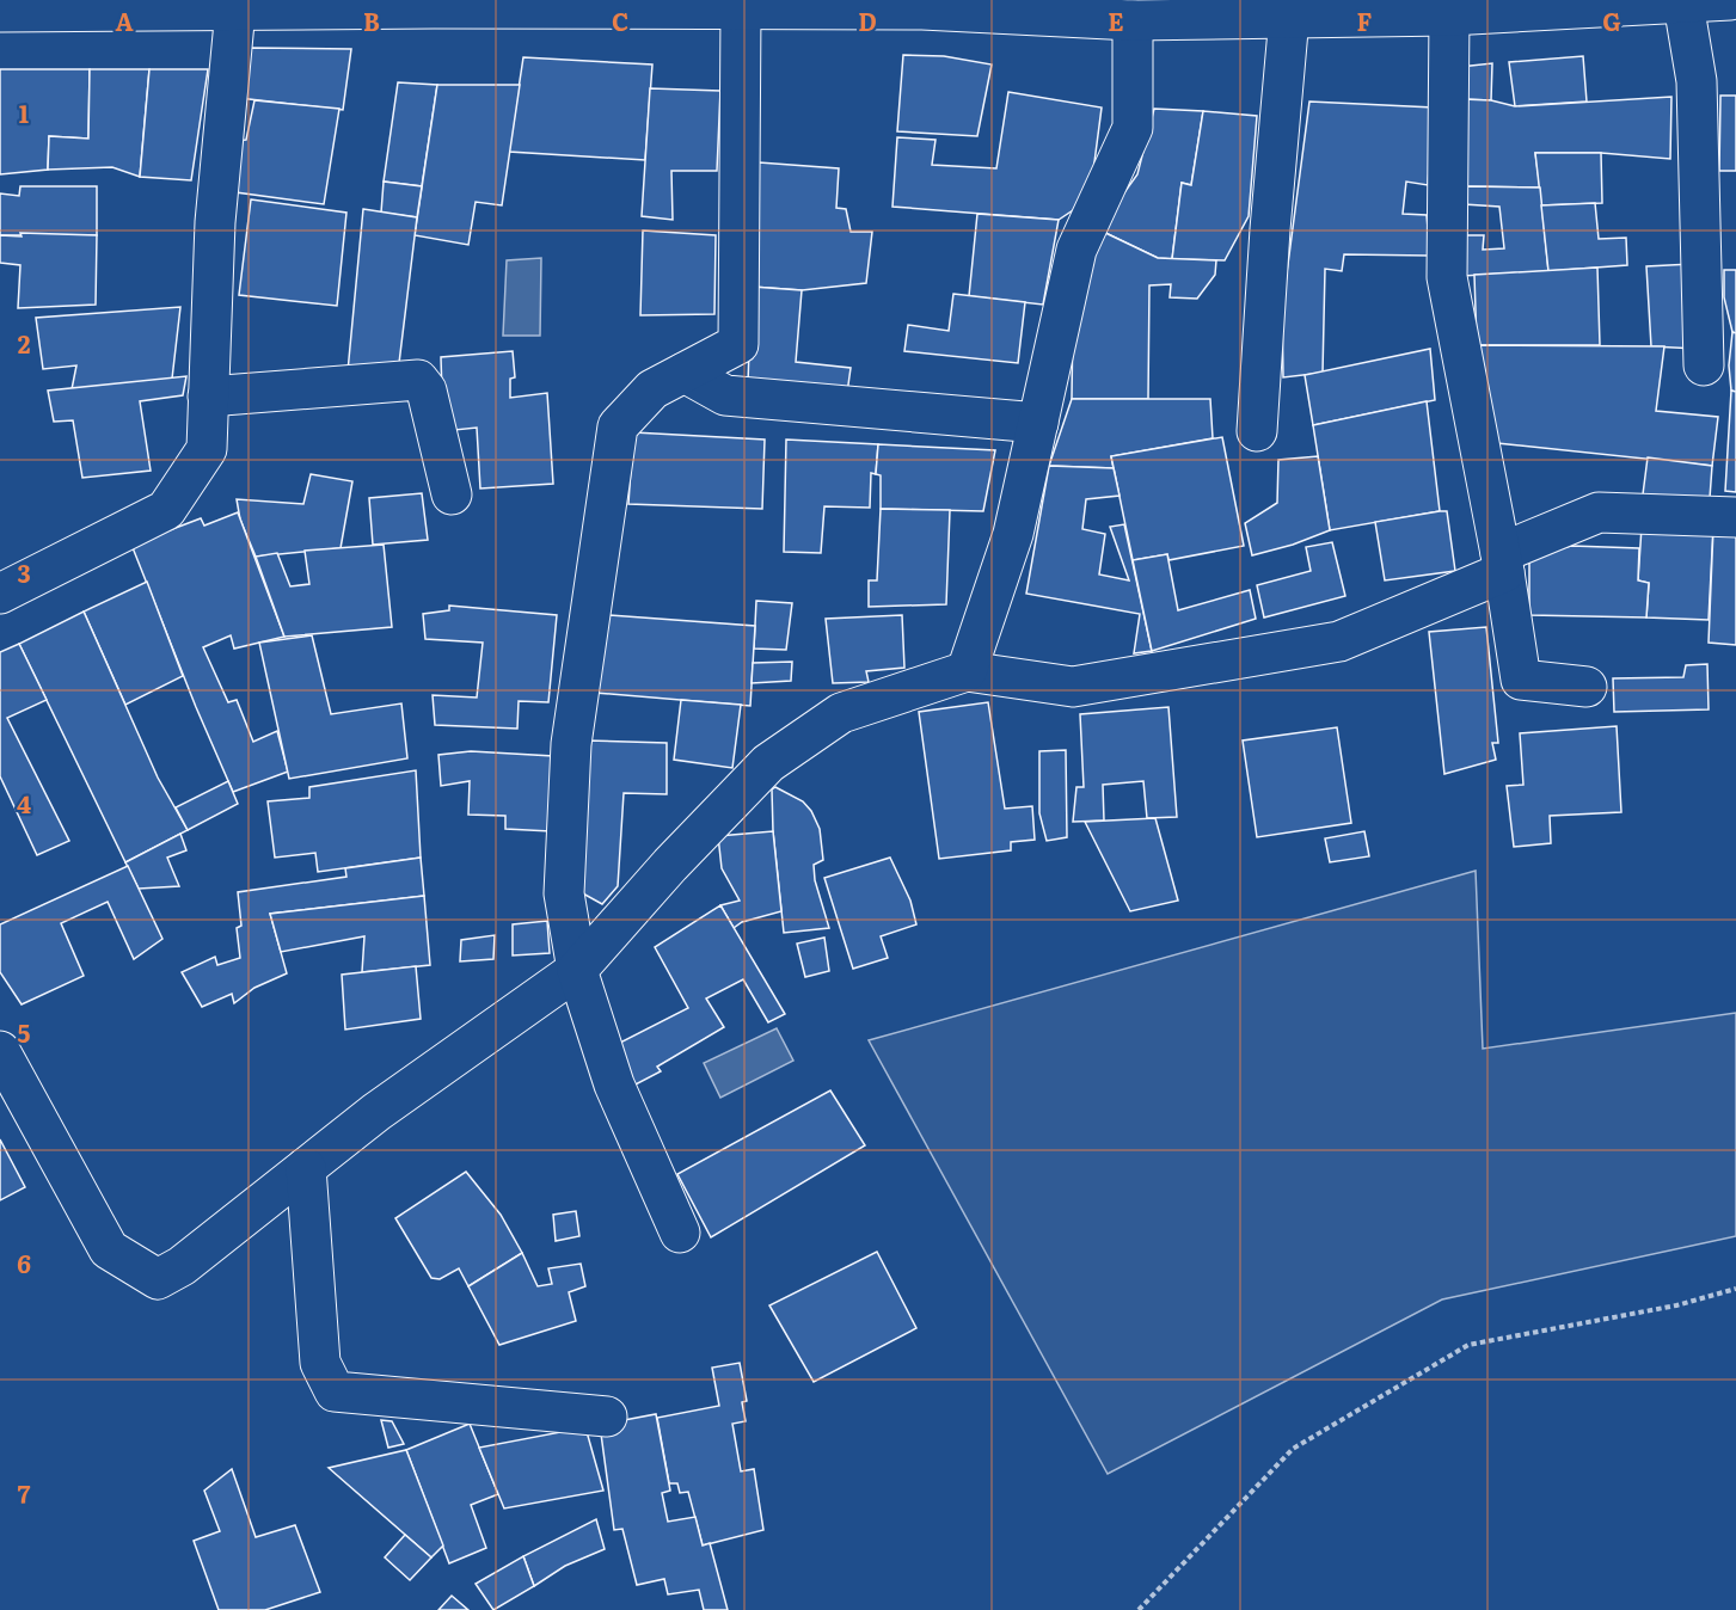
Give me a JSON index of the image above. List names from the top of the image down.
{
  "grid": {
    "columns": [
      "A",
      "B",
      "C",
      "D",
      "E",
      "F",
      "G"
    ],
    "rows": [
      "1",
      "2",
      "3",
      "4",
      "5",
      "6",
      "7"
    ]
  }
}
